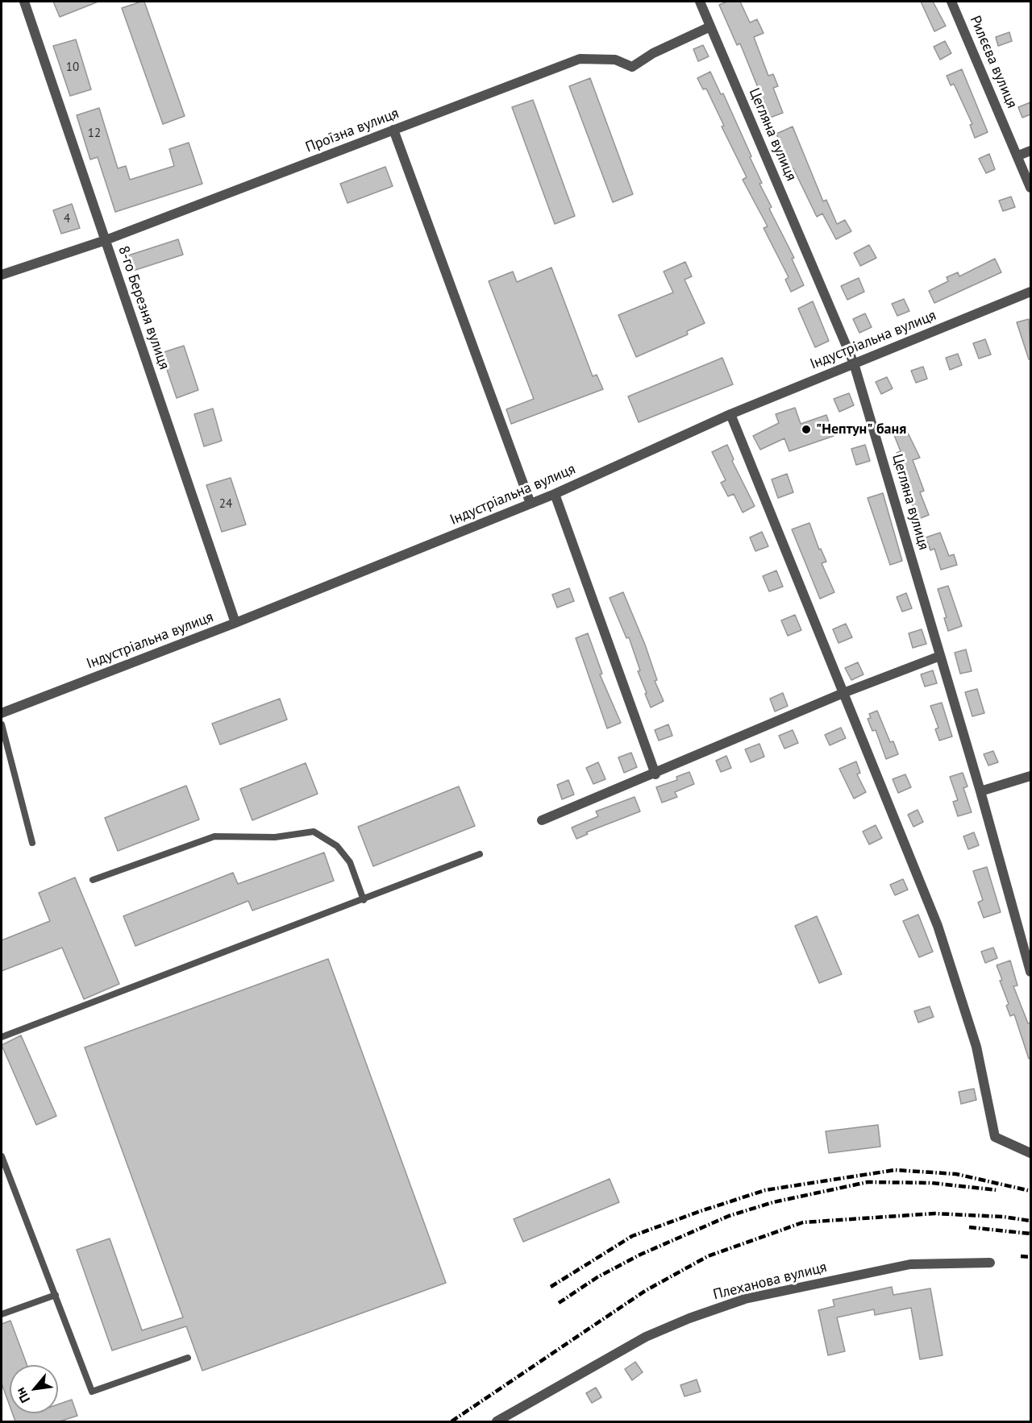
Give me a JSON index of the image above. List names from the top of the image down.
{
  "streets": {
    "street": [
      "Рилєєва вулиця",
      "Проїзна вулиця",
      "Цегляна вулиця",
      "8-го Березня вулиця",
      "Індустріальна вулиця",
      "Плеханова вулиця"
    ]
  },
  "crossings": [
    ["Проїзна вулиця", "Цегляна вулиця"],
    ["Проїзна вулиця", "8-го Березня вулиця"],
    ["Цегляна вулиця", "Індустріальна вулиця"],
    ["8-го Березня вулиця", "Індустріальна вулиця"]
  ],
  "places": ["\"Нептун\" баня"],
  "house_numbers": [
    "10",
    "12",
    "4",
    "24"
  ],
  "north": "bottom left"
}
